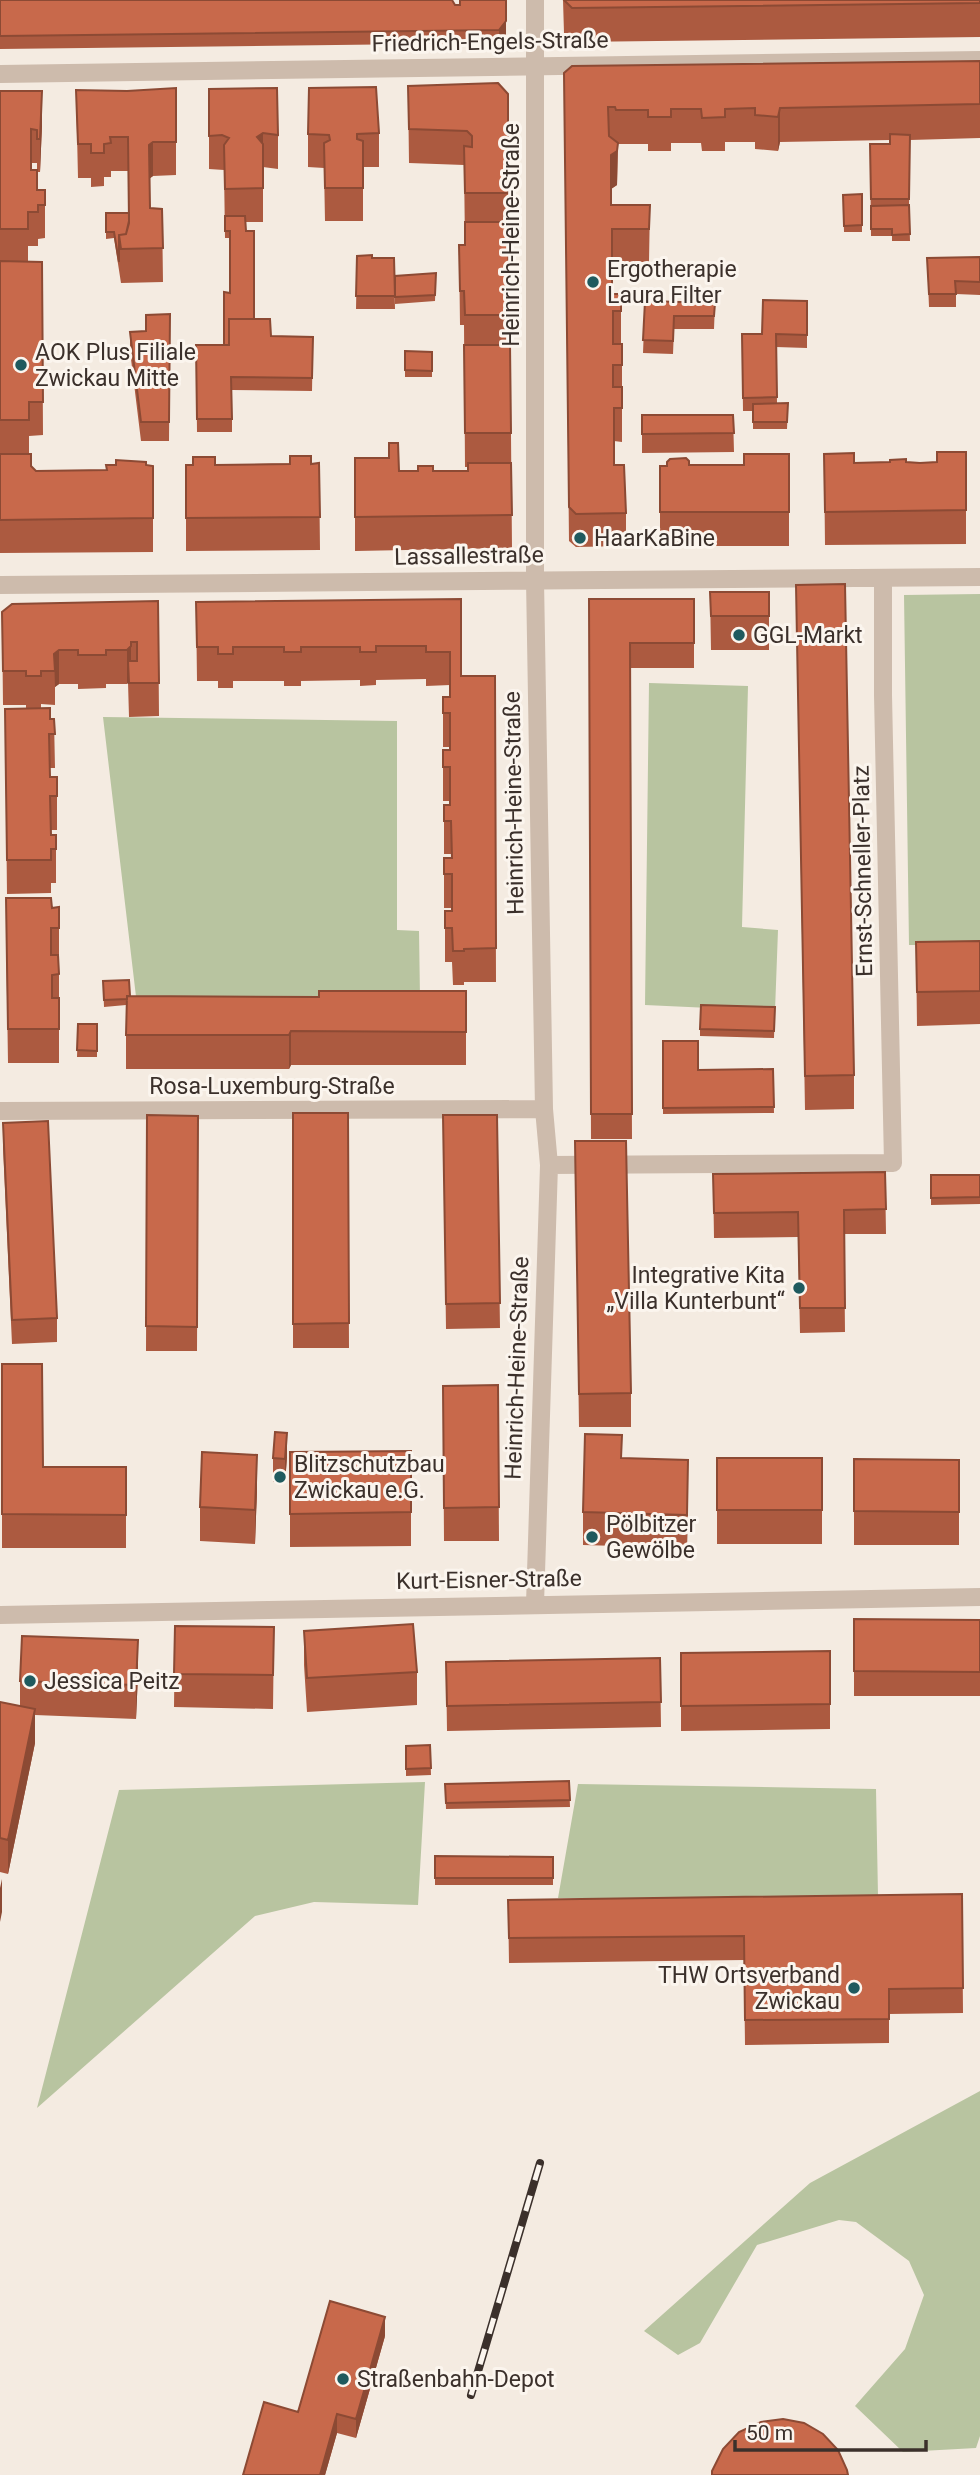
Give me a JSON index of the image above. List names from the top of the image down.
{
  "streets": {
    "street": [
      "Friedrich-Engels-Straße",
      "Heinrich-Heine-Straße",
      "Lassallestraße",
      "Ernst-Schneller-Platz",
      "Rosa-Luxemburg-Straße",
      "Kurt-Eisner-Straße"
    ]
  },
  "crossings": [
    ["Friedrich-Engels-Straße", "Heinrich-Heine-Straße"],
    ["Heinrich-Heine-Straße", "Lassallestraße"],
    ["Heinrich-Heine-Straße", "Ernst-Schneller-Platz"],
    ["Heinrich-Heine-Straße", "Rosa-Luxemburg-Straße"],
    ["Heinrich-Heine-Straße", "Kurt-Eisner-Straße"],
    ["Lassallestraße", "Ernst-Schneller-Platz"]
  ],
  "places": [
    "Ergotherapie Laura Filter",
    "AOK Plus Filiale Zwickau Mitte",
    "HaarKaBine",
    "GGL-Markt",
    "Integrative Kita „Villa Kunterbunt“",
    "Blitzschutzbau Zwickau e.G.",
    "Pölbitzer Gewölbe",
    "Jessica Peitz",
    "THW Ortsverband Zwickau",
    "Straßenbahn-Depot"
  ],
  "scale_bar": "50 m"
}
